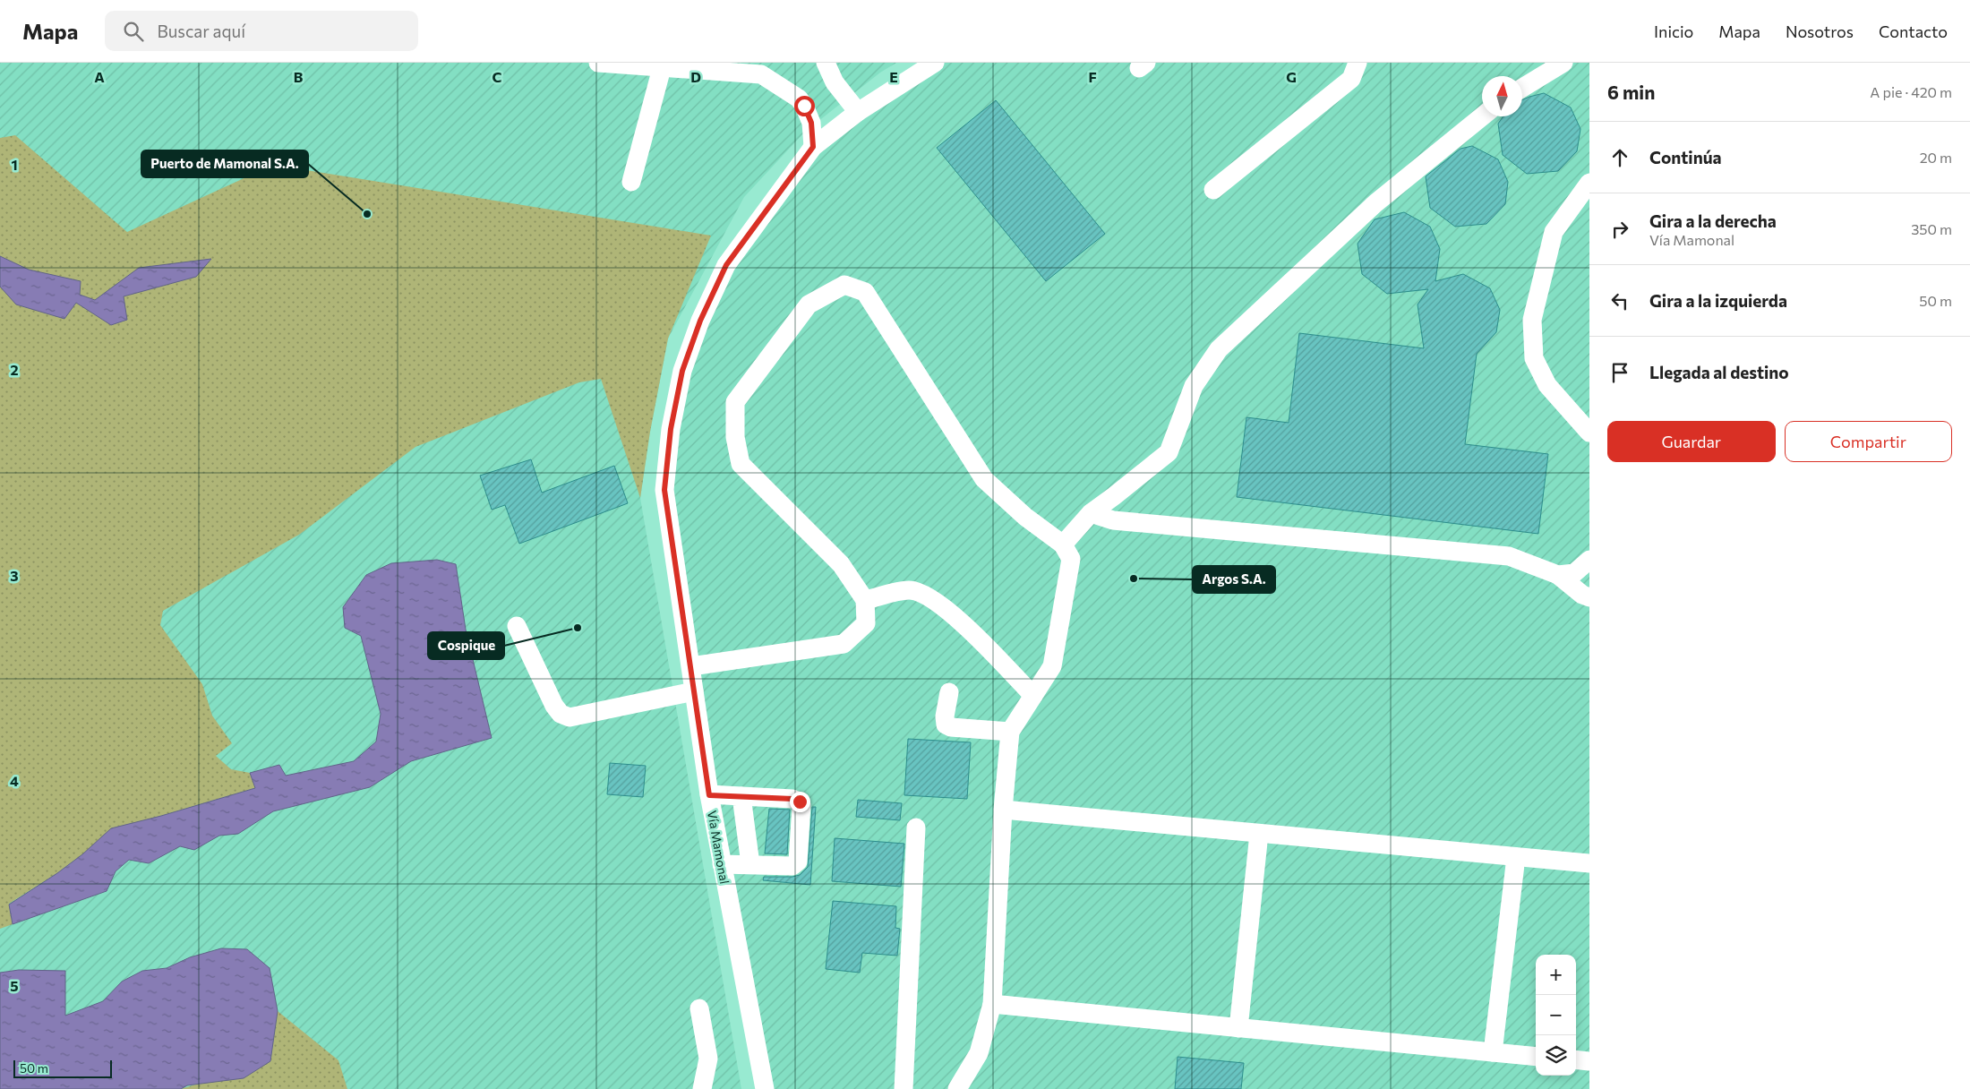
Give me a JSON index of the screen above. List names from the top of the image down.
{
  "streets": {
    "street": ["Vía Mamonal"]
  },
  "places": ["Puerto de Mamonal S.A.", "Argos S.A.", "Cospique"],
  "scale_bar": "50 m",
  "north": "top",
  "page": {
    "header": "Mapa",
    "search": "Buscar aquí",
    "nav": [
      "Inicio",
      "Mapa",
      "Nosotros",
      "Contacto"
    ],
    "heading": ["6 min", "A pie · 420 m"],
    "list": [
      ["Continúa", "20 m"],
      ["Gira a la derecha", "Vía Mamonal", "350 m"],
      ["Gira a la izquierda", "50 m"],
      "Llegada al destino"
    ],
    "buttons": ["Guardar", "Compartir"],
    "map_buttons": ["+", "−"],
    "scale": "50 m"
  },
  "grid": {
    "columns": [
      "A",
      "B",
      "C",
      "D",
      "E",
      "F",
      "G"
    ],
    "rows": [
      "1",
      "2",
      "3",
      "4",
      "5"
    ]
  }
}
